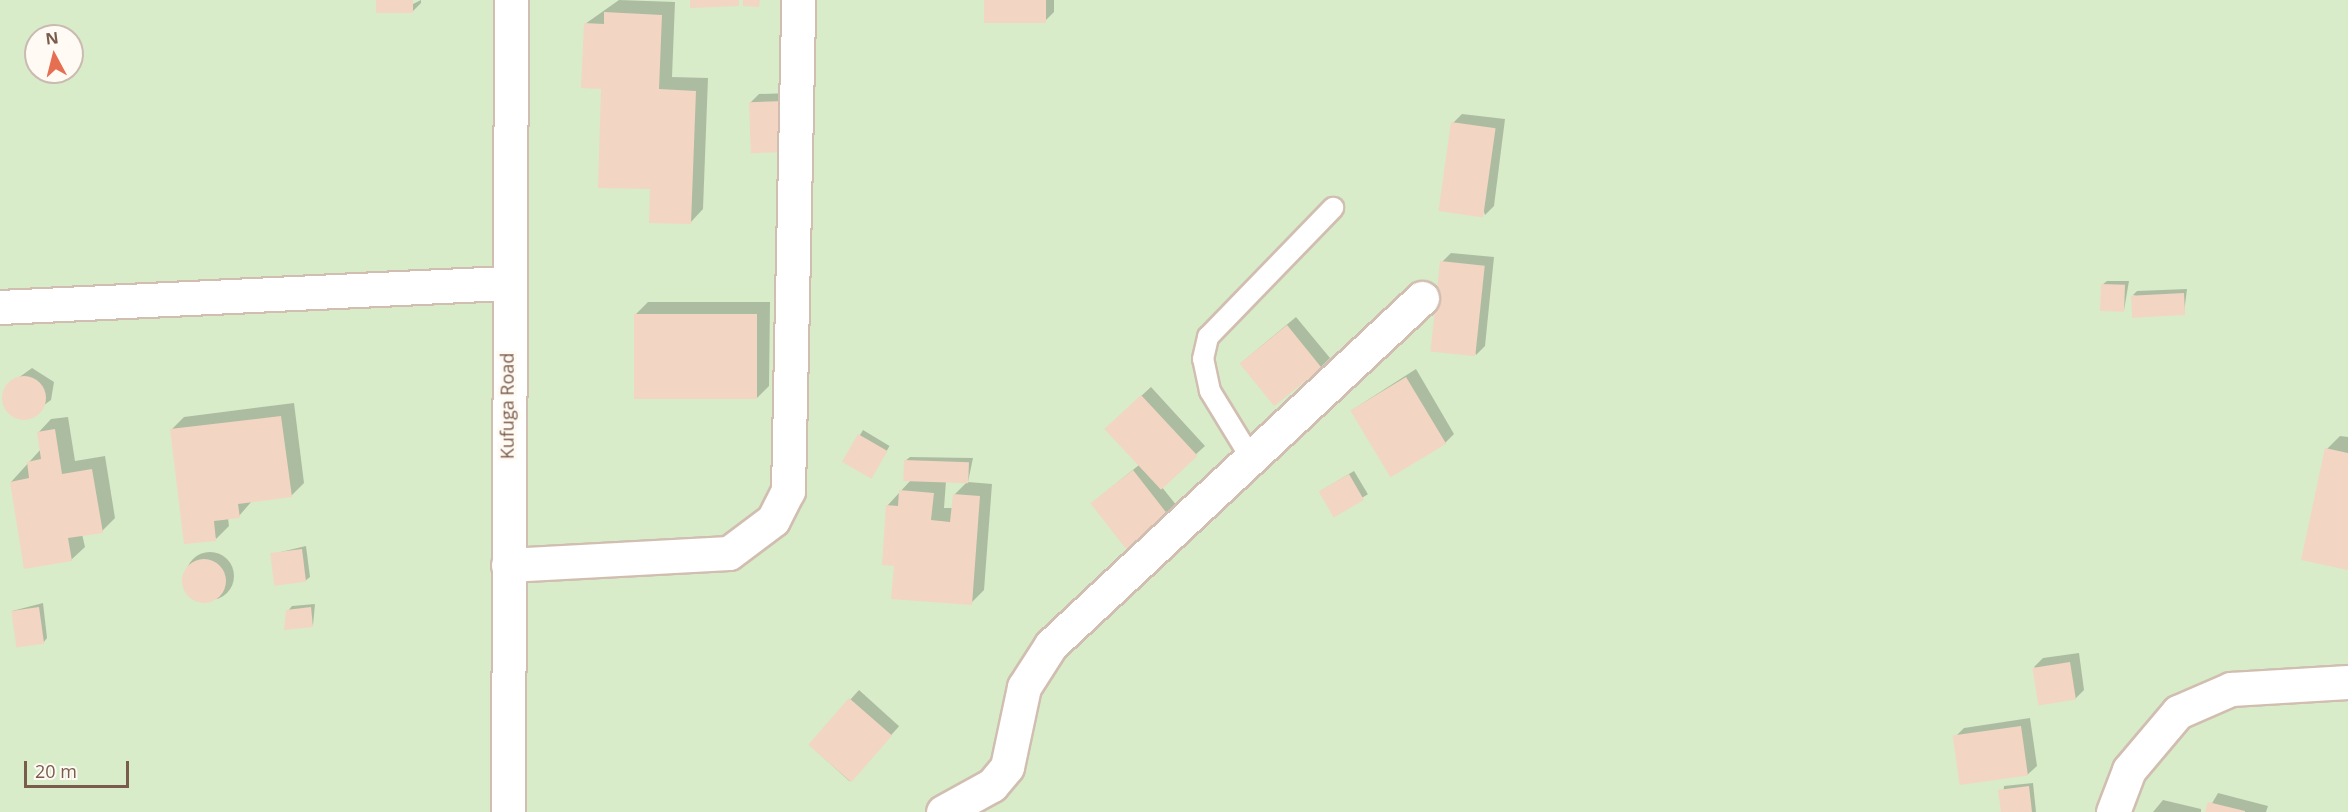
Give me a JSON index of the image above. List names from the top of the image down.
{
  "streets": {
    "street": ["Kufuga Road"]
  },
  "scale_bar": "20 m",
  "north": "top"
}
